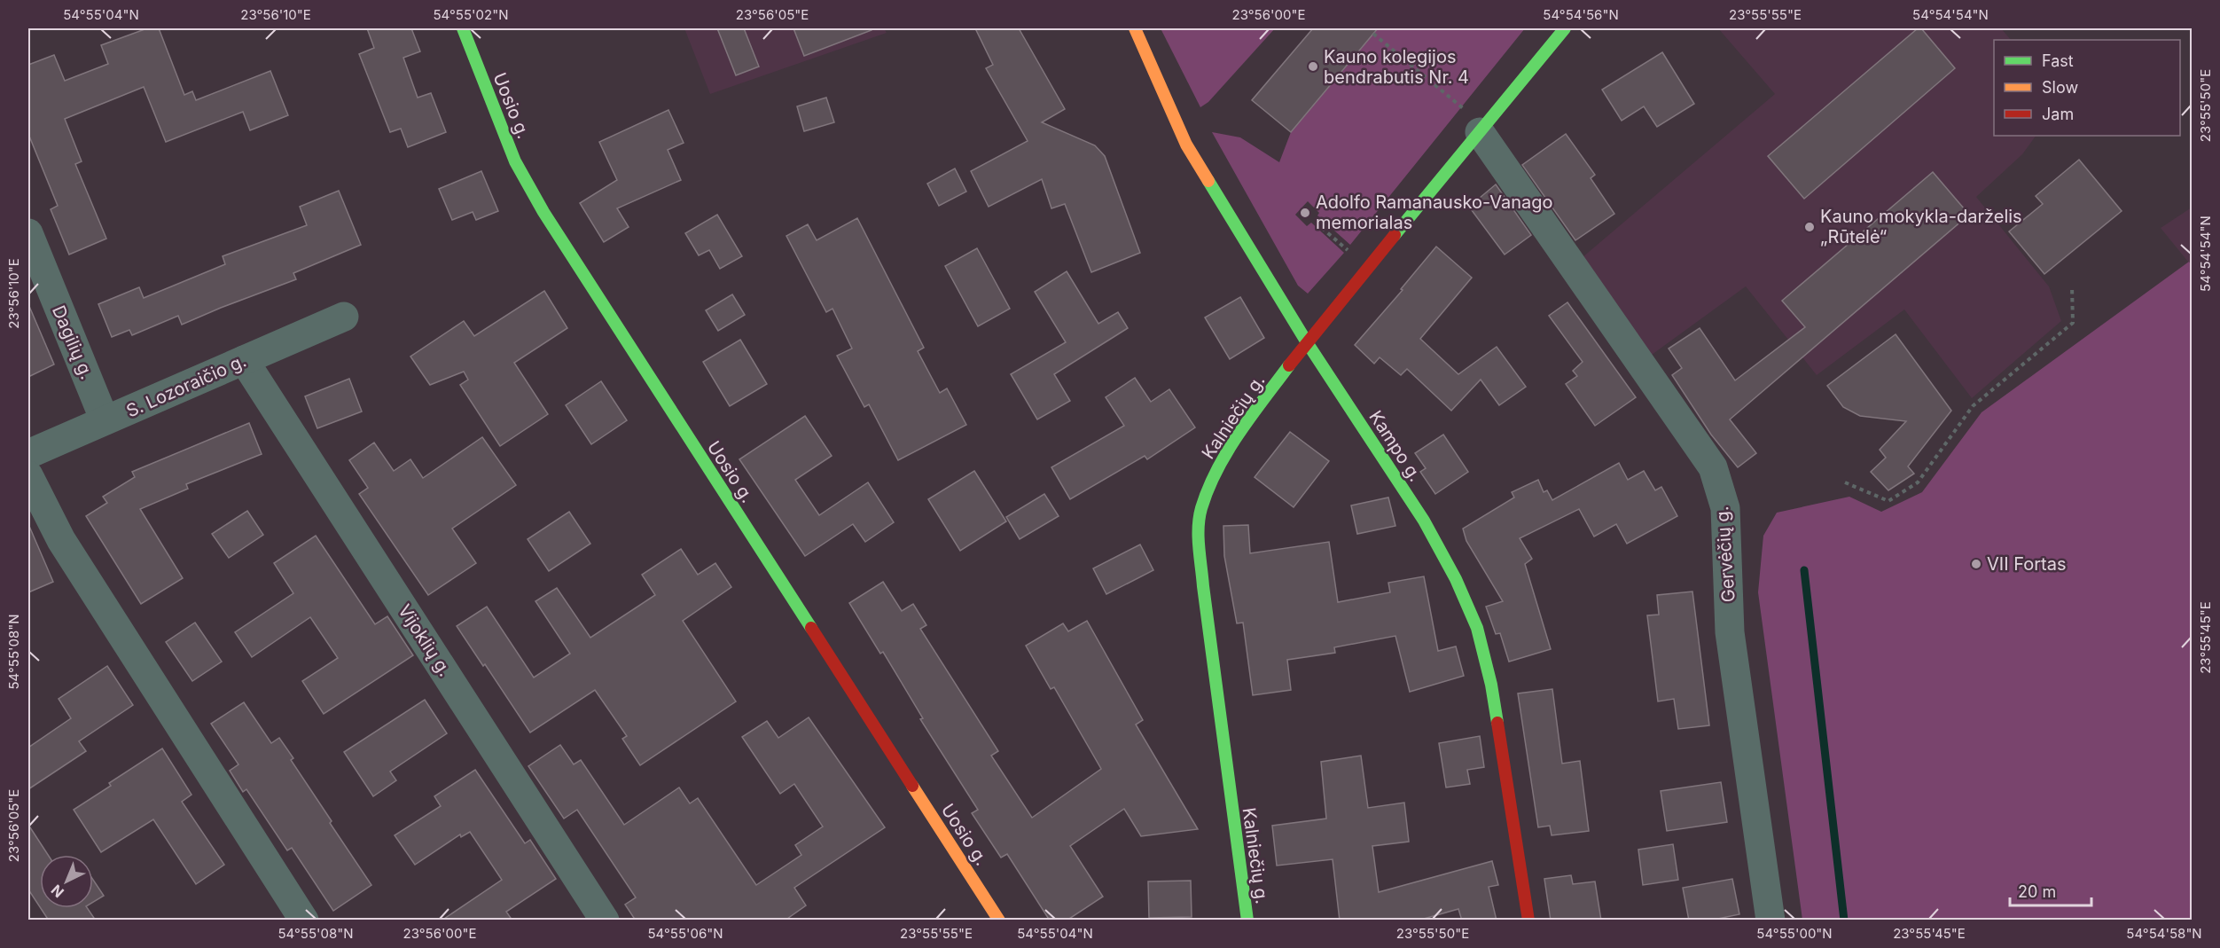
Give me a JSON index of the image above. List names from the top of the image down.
{
  "streets": {
    "street": [
      "Uosio g.",
      "Dagilių g.",
      "S. Lozoraičio g.",
      "Kalniečių g.",
      "Kampo g.",
      "Gervėčių g.",
      "Vijoklių g."
    ]
  },
  "crossings": [
    ["Dagilių g.", "S. Lozoraičio g."],
    ["S. Lozoraičio g.", "Vijoklių g."],
    ["Kalniečių g.", "Kampo g."],
    ["Kalniečių g.", "Gervėčių g."]
  ],
  "places": [
    "Kauno kolegijos bendrabutis Nr. 4",
    "Adolfo Ramanausko-Vanago memorialas",
    "Kauno mokykla-darželis „Rūtelė“",
    "VII Fortas"
  ],
  "legend": ["Fast", "Slow", "Jam"],
  "scale_bar": "20 m",
  "north": "bottom left",
  "coordinates": [
    "54°55'04\"N",
    "23°56'10\"E",
    "54°55'02\"N",
    "23°56'05\"E",
    "23°56'00\"E",
    "54°54'56\"N",
    "23°55'55\"E",
    "54°54'54\"N",
    "23°55'50\"E",
    "23°55'45\"E",
    "54°55'08\"N",
    "54°55'06\"N",
    "54°55'00\"N",
    "54°54'58\"N"
  ]
}
